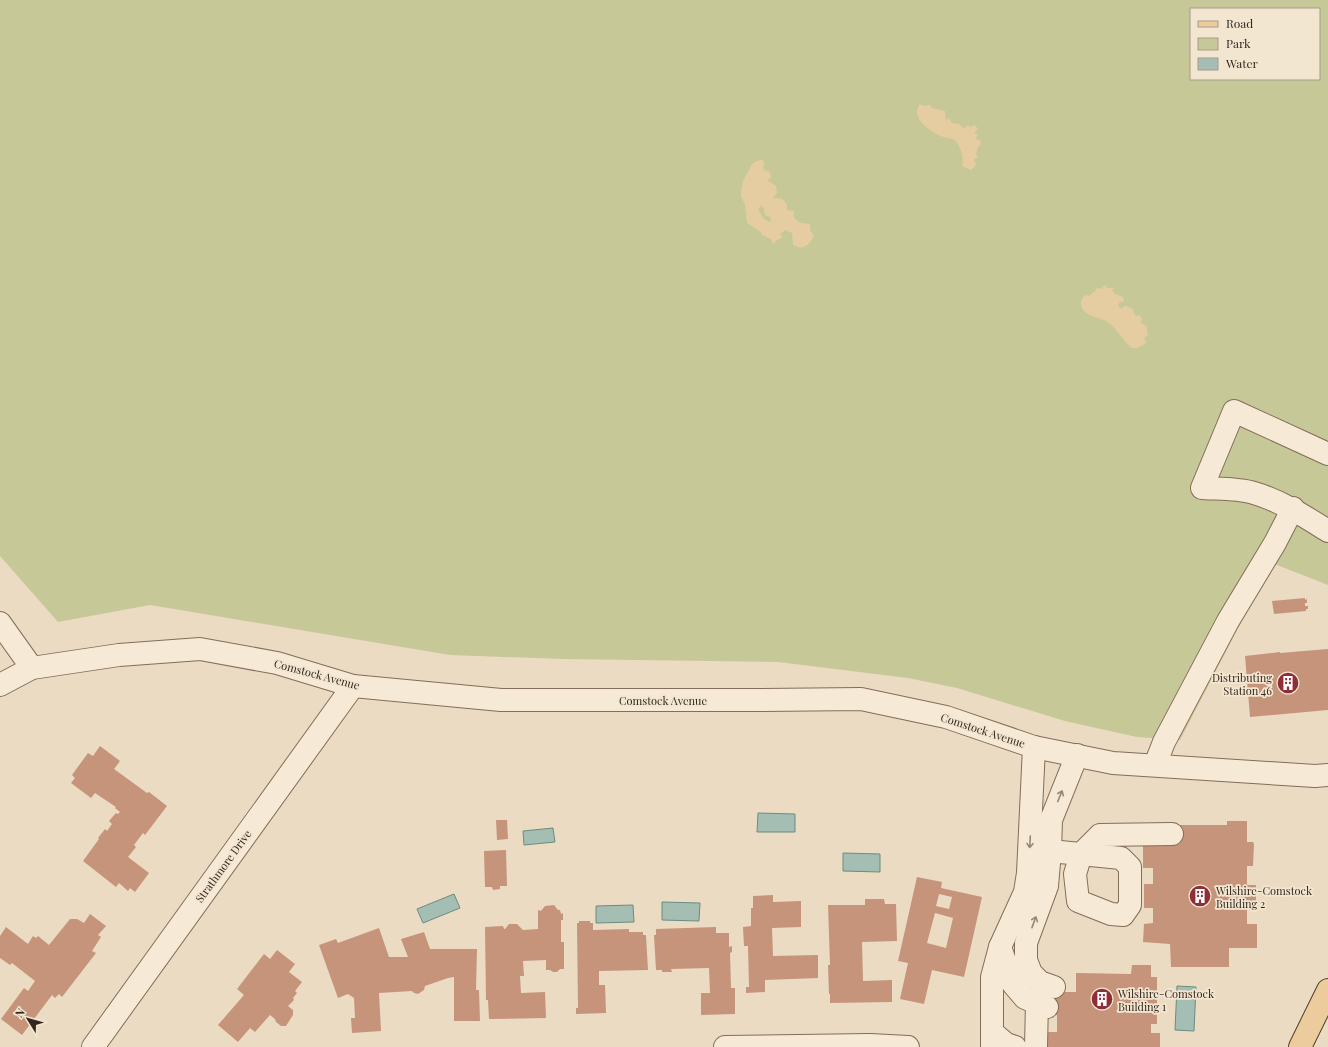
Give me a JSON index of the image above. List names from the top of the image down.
{
  "streets": {
    "street": ["Comstock Avenue", "Strathmore Drive"]
  },
  "crossings": [
    ["Comstock Avenue", "Strathmore Drive"]
  ],
  "places": {
    "building": ["Distributing Station 46", "Wilshire-Comstock Building 2", "Wilshire-Comstock Building 1"]
  },
  "legend": ["Road", "Park", "Water"],
  "north": "top left"
}
